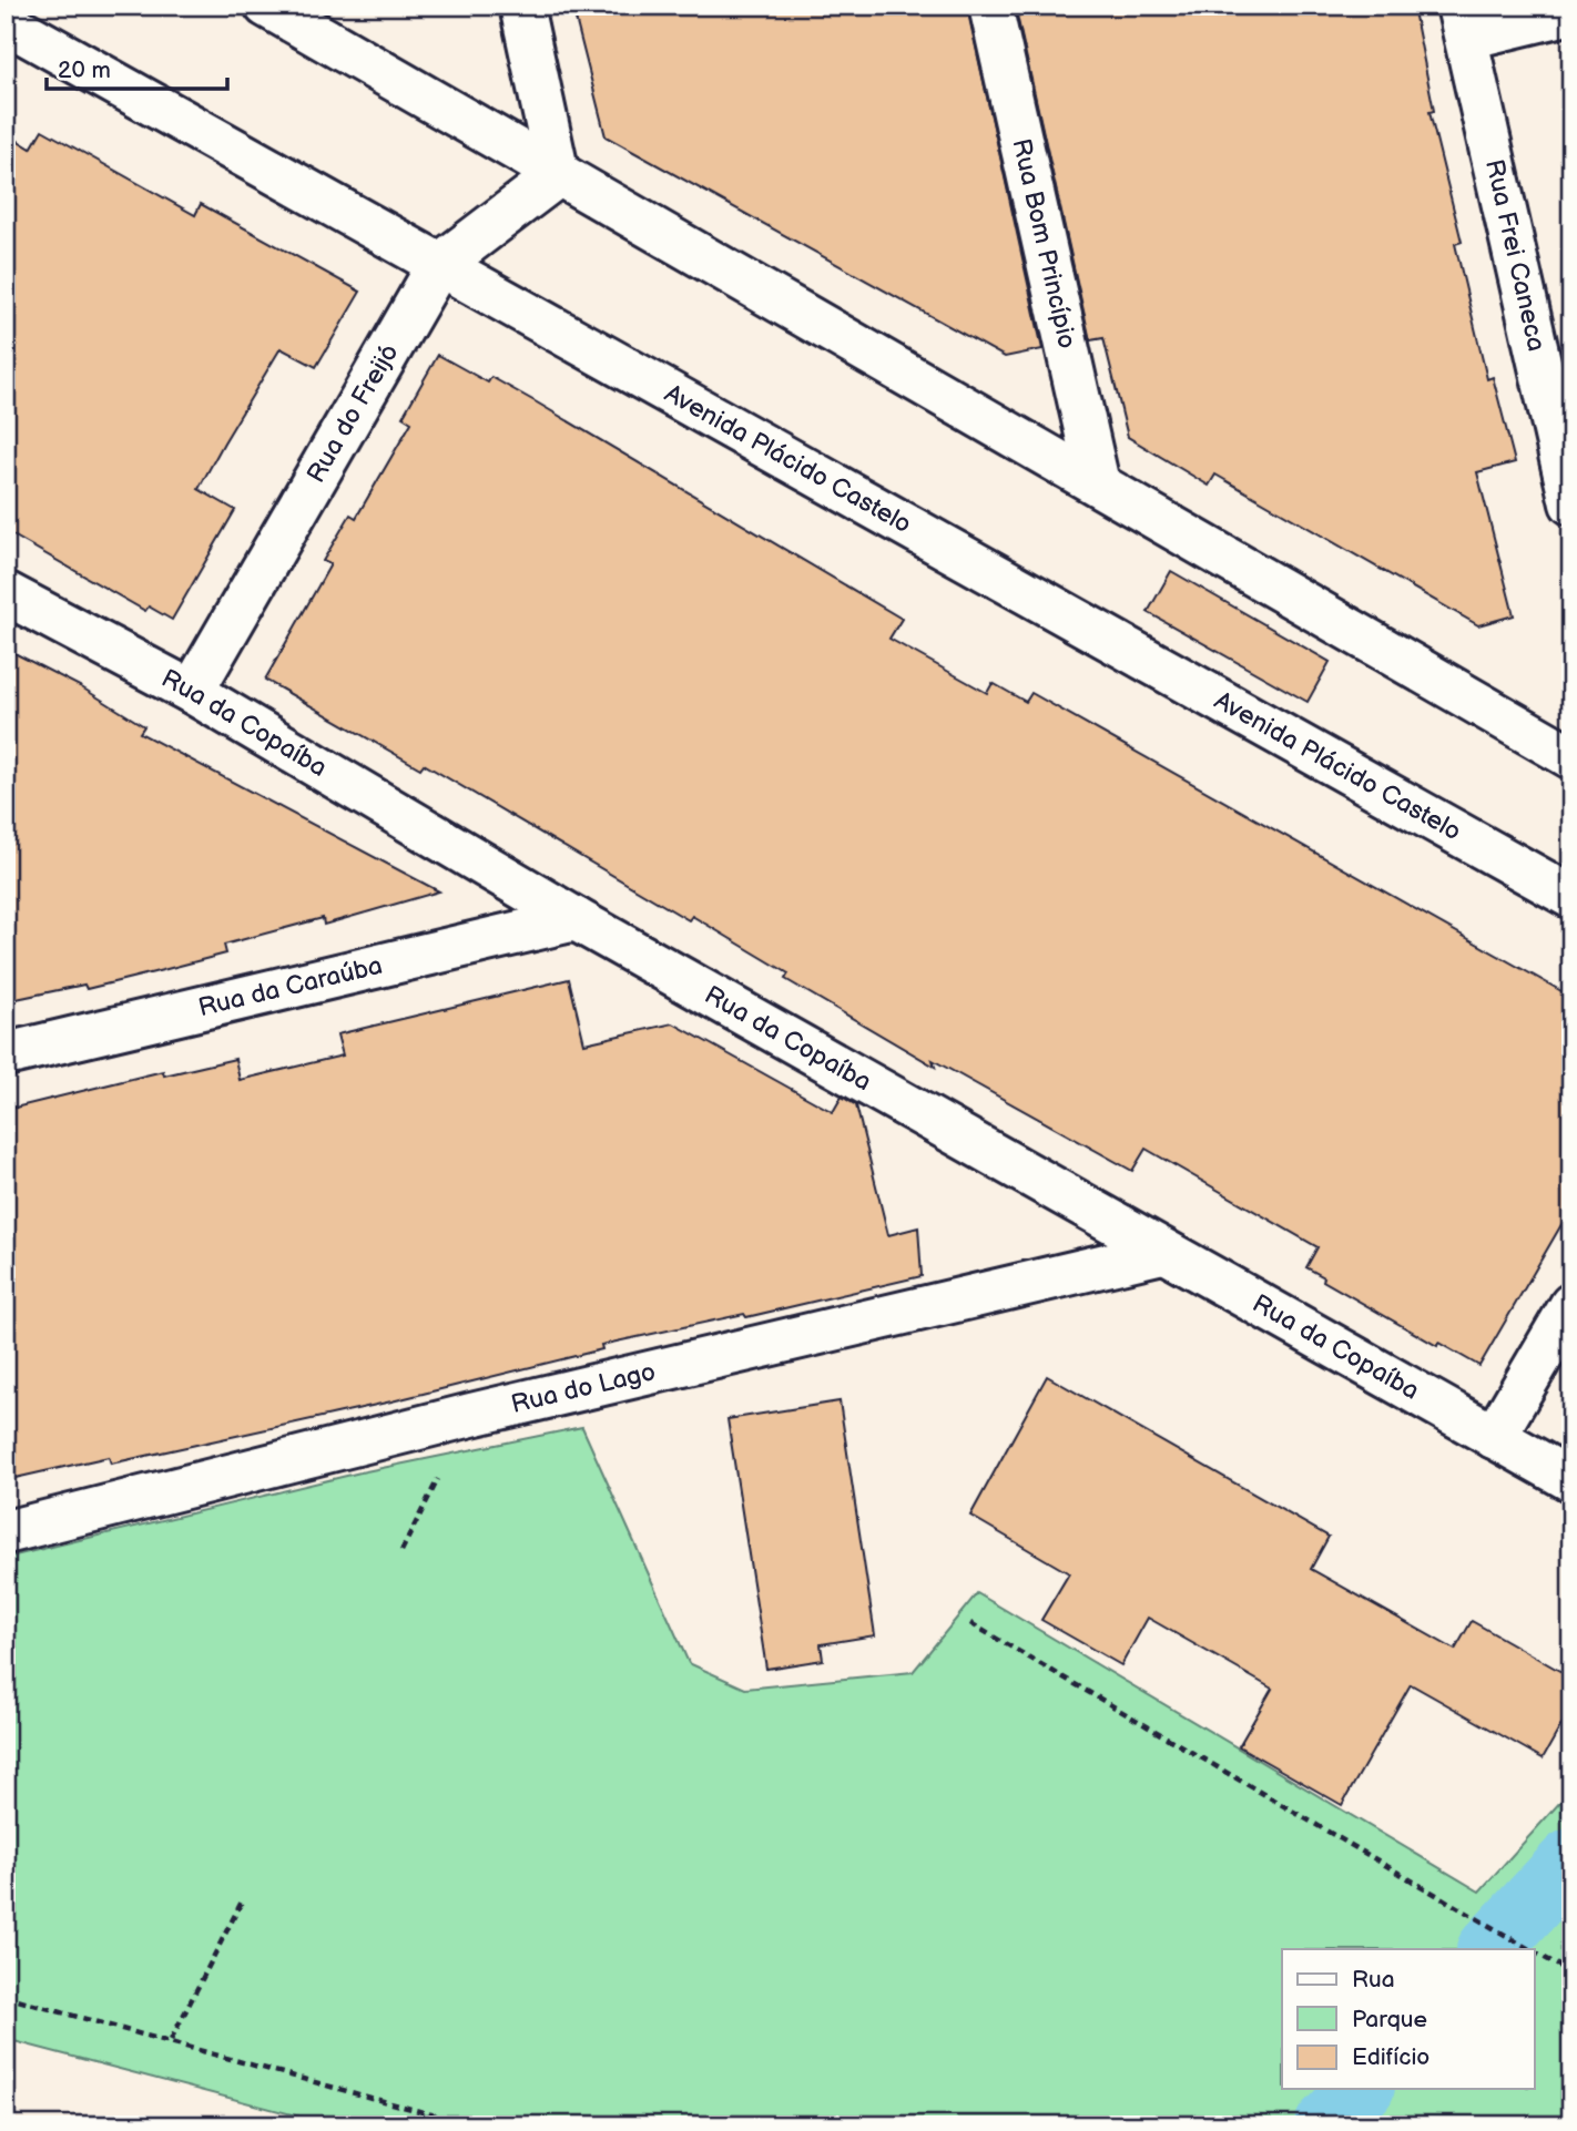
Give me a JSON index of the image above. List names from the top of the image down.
{
  "streets": {
    "street": [
      "Rua Bom Princípio",
      "Rua Frei Caneca",
      "Rua do Freijó",
      "Avenida Plácido Castelo",
      "Rua da Copaíba",
      "Rua da Caraúba",
      "Rua do Lago"
    ]
  },
  "crossings": [
    ["Rua do Freijó", "Avenida Plácido Castelo"],
    ["Rua do Freijó", "Rua da Copaíba"],
    ["Rua da Copaíba", "Rua da Caraúba"],
    ["Rua da Copaíba", "Rua do Lago"]
  ],
  "legend": ["Rua", "Parque", "Edifício"],
  "scale_bar": "20 m"
}
